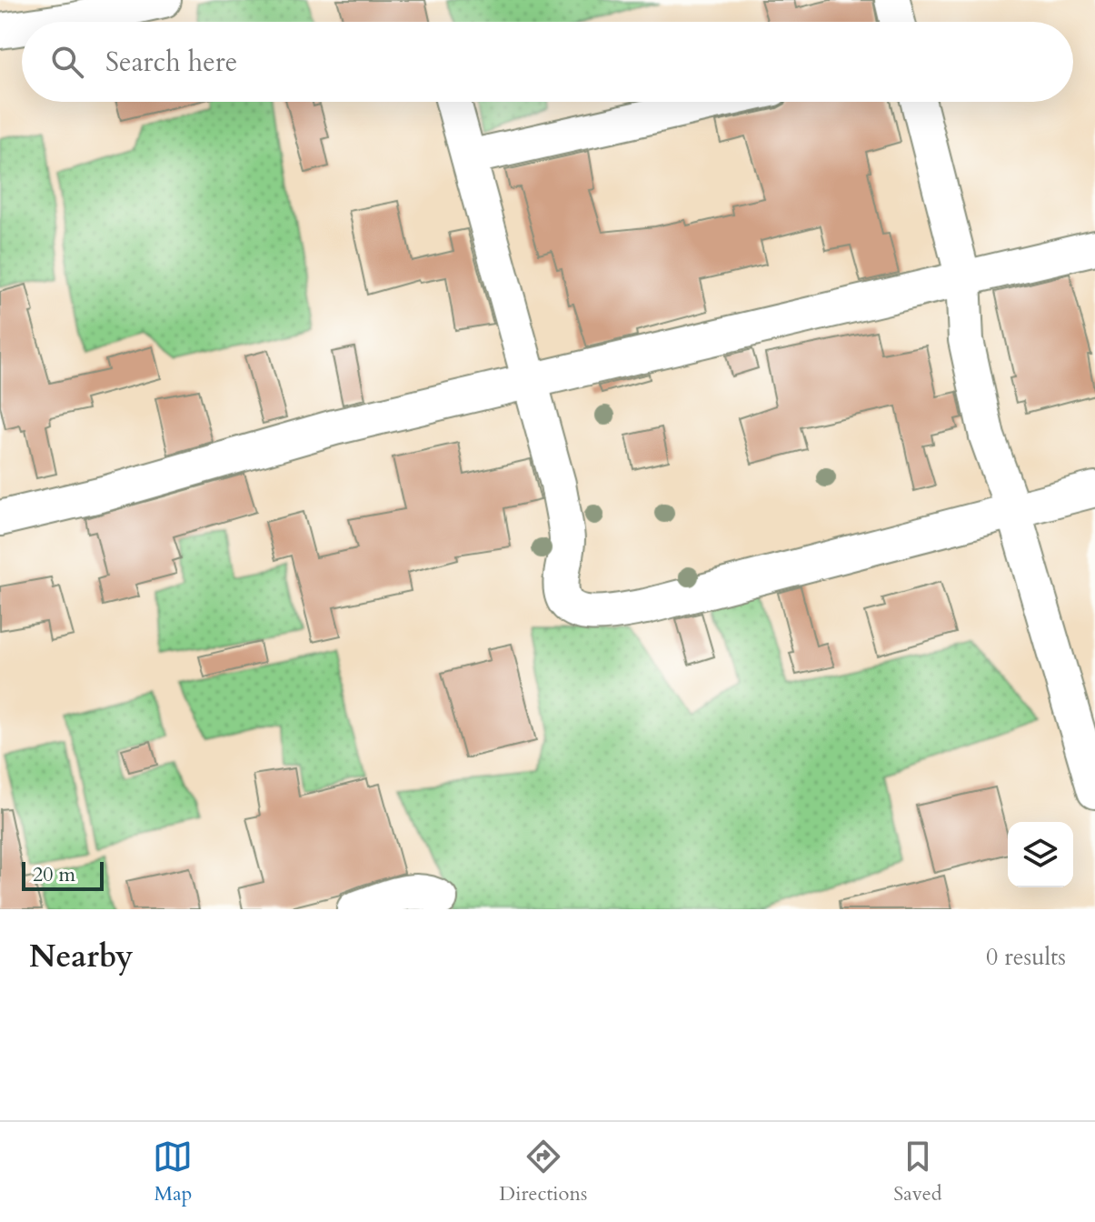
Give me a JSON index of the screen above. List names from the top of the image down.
{
  "scale_bar": "20 m",
  "page": {
    "search": "Search here",
    "scale": "20 m",
    "heading": ["Nearby", "0 results"],
    "nav": ["Map", "Directions", "Saved"]
  }
}
